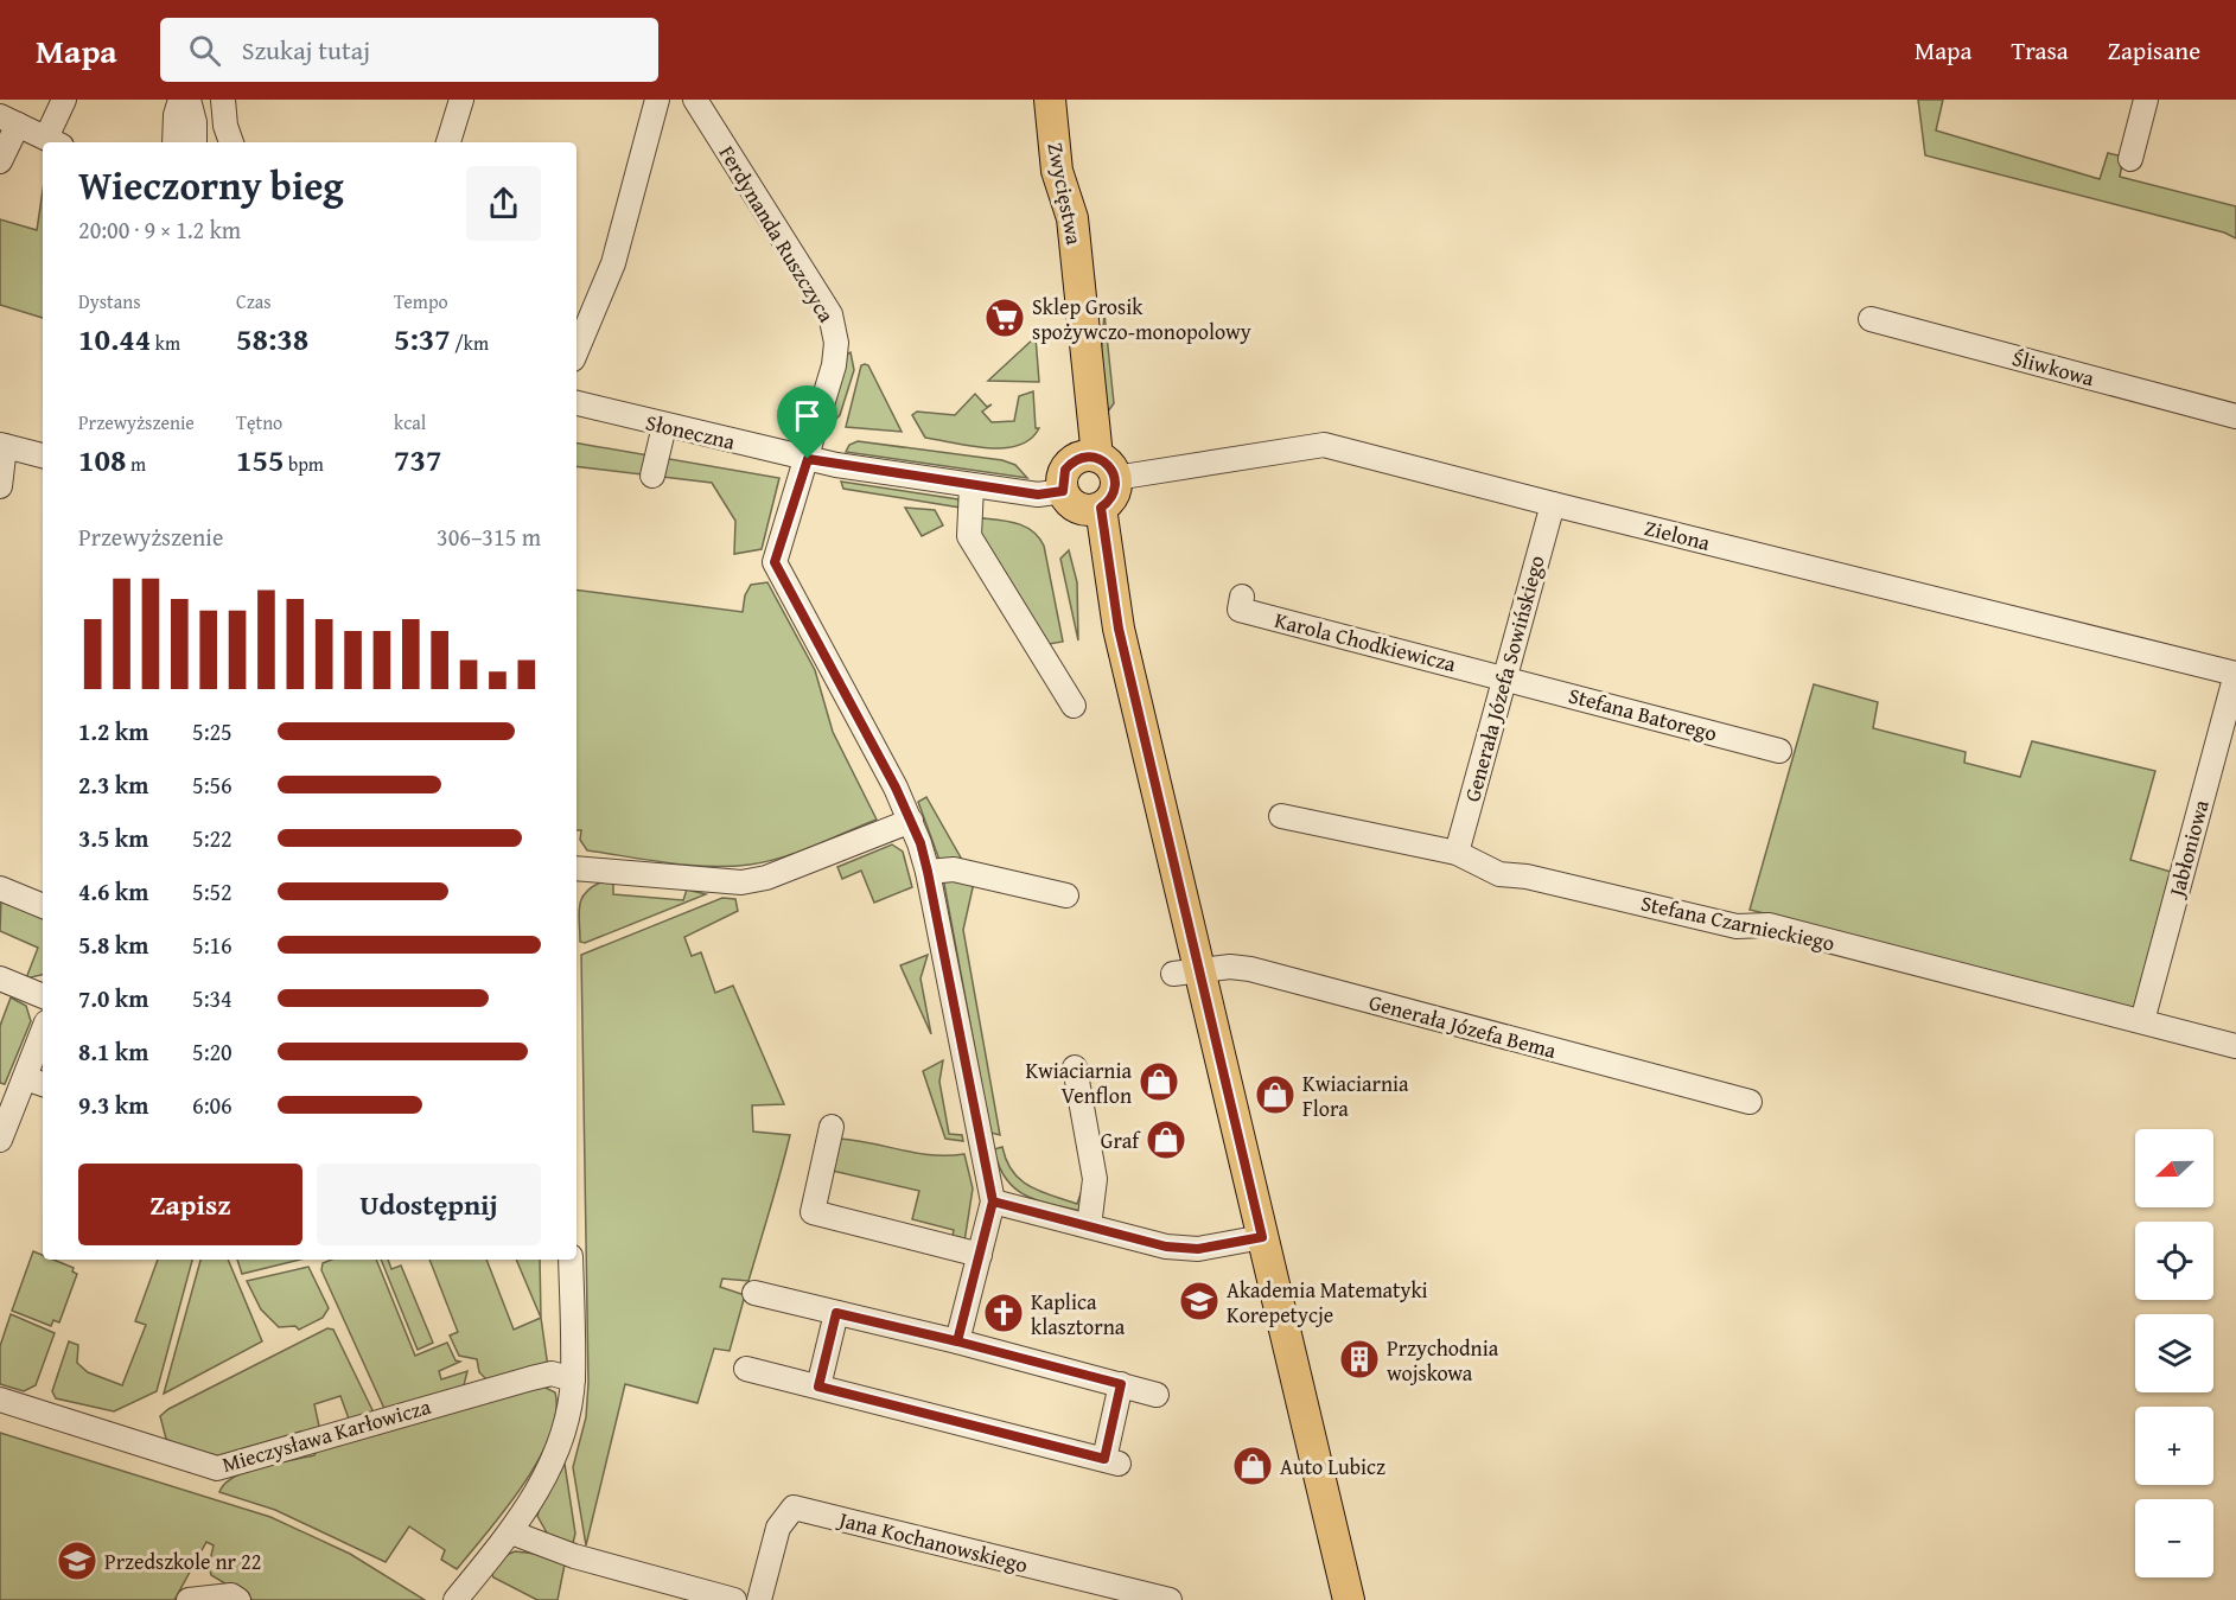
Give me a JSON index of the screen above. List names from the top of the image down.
{
  "streets": {
    "main road": ["Zwycięstwa"],
    "street": [
      "Ferdynanda Ruszczyca",
      "Śliwkowa",
      "Słoneczna",
      "Zielona",
      "Karola Chodkiewicza",
      "Generała Józefa Sowińskiego",
      "Stefana Batorego",
      "Jabłoniowa",
      "Stefana Czarnieckiego",
      "Generała Józefa Bema",
      "Mieczysława Karłowicza",
      "Jana Kochanowskiego"
    ]
  },
  "crossings": [
    ["Zwycięstwa", "Zielona"],
    ["Ferdynanda Ruszczyca", "Słoneczna"],
    ["Zielona", "Generała Józefa Sowińskiego"],
    ["Zielona", "Jabłoniowa"],
    ["Karola Chodkiewicza", "Generała Józefa Sowińskiego"],
    ["Karola Chodkiewicza", "Stefana Batorego"],
    ["Generała Józefa Sowińskiego", "Stefana Batorego"],
    ["Generała Józefa Sowińskiego", "Stefana Czarnieckiego"],
    ["Jabłoniowa", "Stefana Czarnieckiego"]
  ],
  "places": {
    "supermarket": ["Sklep Grosik spożywczo-monopolowy"],
    "shop": [
      "Kwiaciarnia Venflon",
      "Kwiaciarnia Flora",
      "Graf",
      "Auto Lubicz"
    ],
    "school or university": ["Akademia Matematyki Korepetycje", "Przedszkole nr 22"],
    "church": ["Kaplica klasztorna"],
    "building": ["Przychodnia wojskowa"]
  },
  "north": "left",
  "page": {
    "header": "Mapa",
    "search": "Szukaj tutaj",
    "nav": ["Mapa", "Trasa", "Zapisane"],
    "heading": ["Wieczorny bieg", "20:00 · 9 × 1.2 km"],
    "stats": [
      ["Dystans", "10.44 km"],
      ["Czas", "58:38"],
      ["Tempo", "5:37 /km"],
      ["Przewyższenie", "108 m"],
      ["Tętno", "155 bpm"],
      ["kcal", "737"]
    ],
    "chart": ["Przewyższenie", "306–315 m"],
    "list": [
      {
        "name": "1.2 km",
        "note": "5:25"
      },
      {
        "name": "2.3 km",
        "note": "5:56"
      },
      {
        "name": "3.5 km",
        "note": "5:22"
      },
      {
        "name": "4.6 km",
        "note": "5:52"
      },
      {
        "name": "5.8 km",
        "note": "5:16"
      },
      {
        "name": "7.0 km",
        "note": "5:34"
      },
      {
        "name": "8.1 km",
        "note": "5:20"
      },
      {
        "name": "9.3 km",
        "note": "6:06"
      }
    ],
    "map_buttons": ["+", "−"],
    "buttons": ["Zapisz", "Udostępnij"]
  }
}
